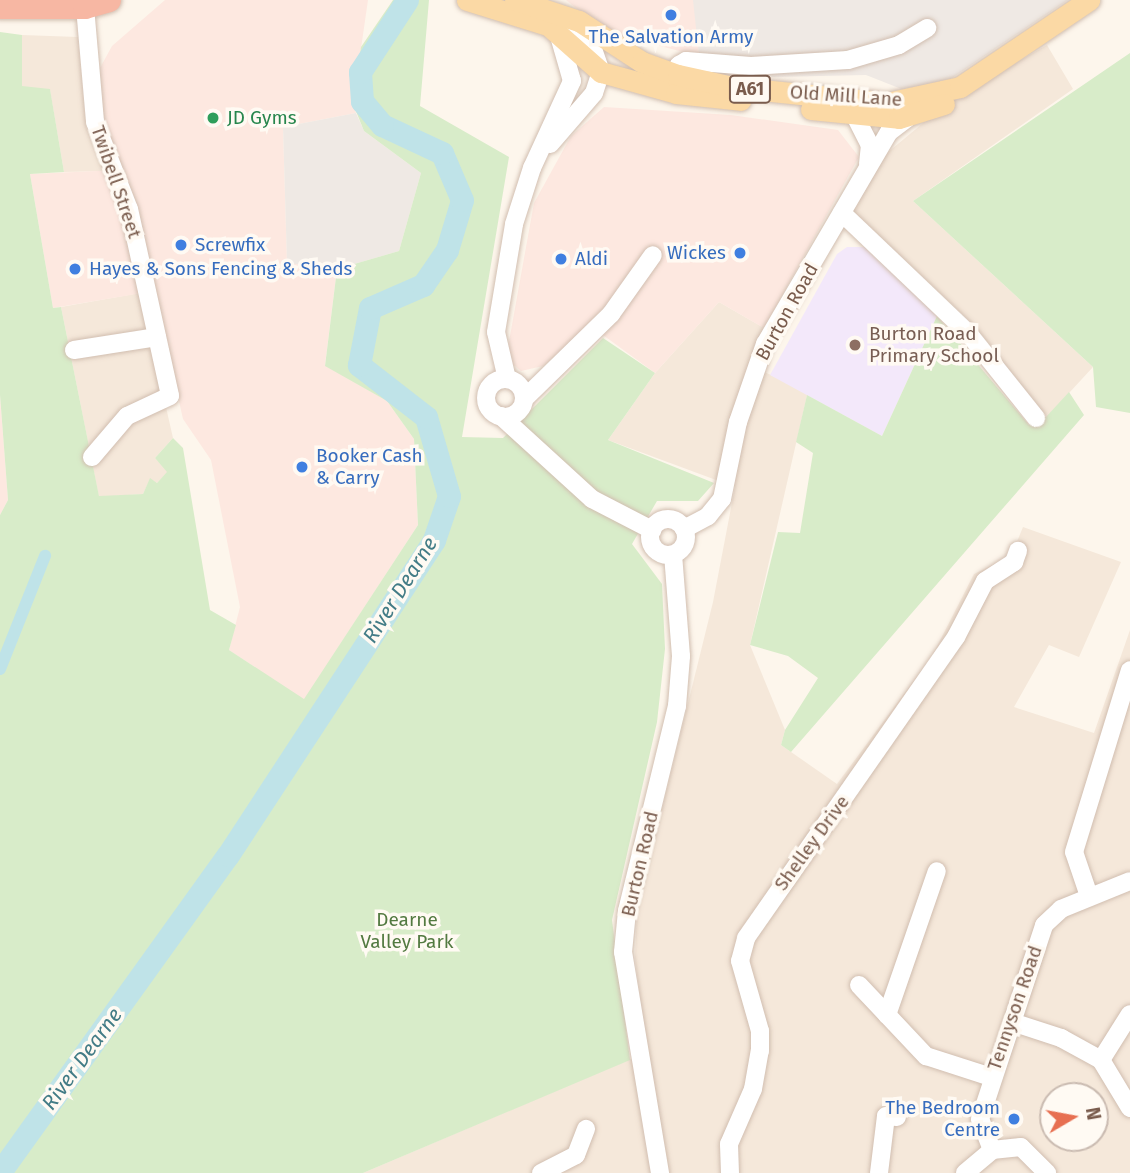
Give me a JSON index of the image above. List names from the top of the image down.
{
  "streets": {
    "main road": ["A61", "Old Mill Lane"],
    "street": [
      "Twibell Street",
      "Burton Road",
      "Shelley Drive",
      "Tennyson Road"
    ]
  },
  "crossings": [
    ["A61", "Old Mill Lane"],
    ["Old Mill Lane", "Burton Road"]
  ],
  "water": ["River Dearne"],
  "parks": ["Dearne Valley Park"],
  "places": [
    "The Salvation Army",
    "JD Gyms",
    "Screwfix",
    "Wickes",
    "Aldi",
    "Hayes & Sons Fencing & Sheds",
    "Burton Road Primary School",
    "Booker Cash & Carry",
    "The Bedroom Centre"
  ],
  "north": "right"
}
